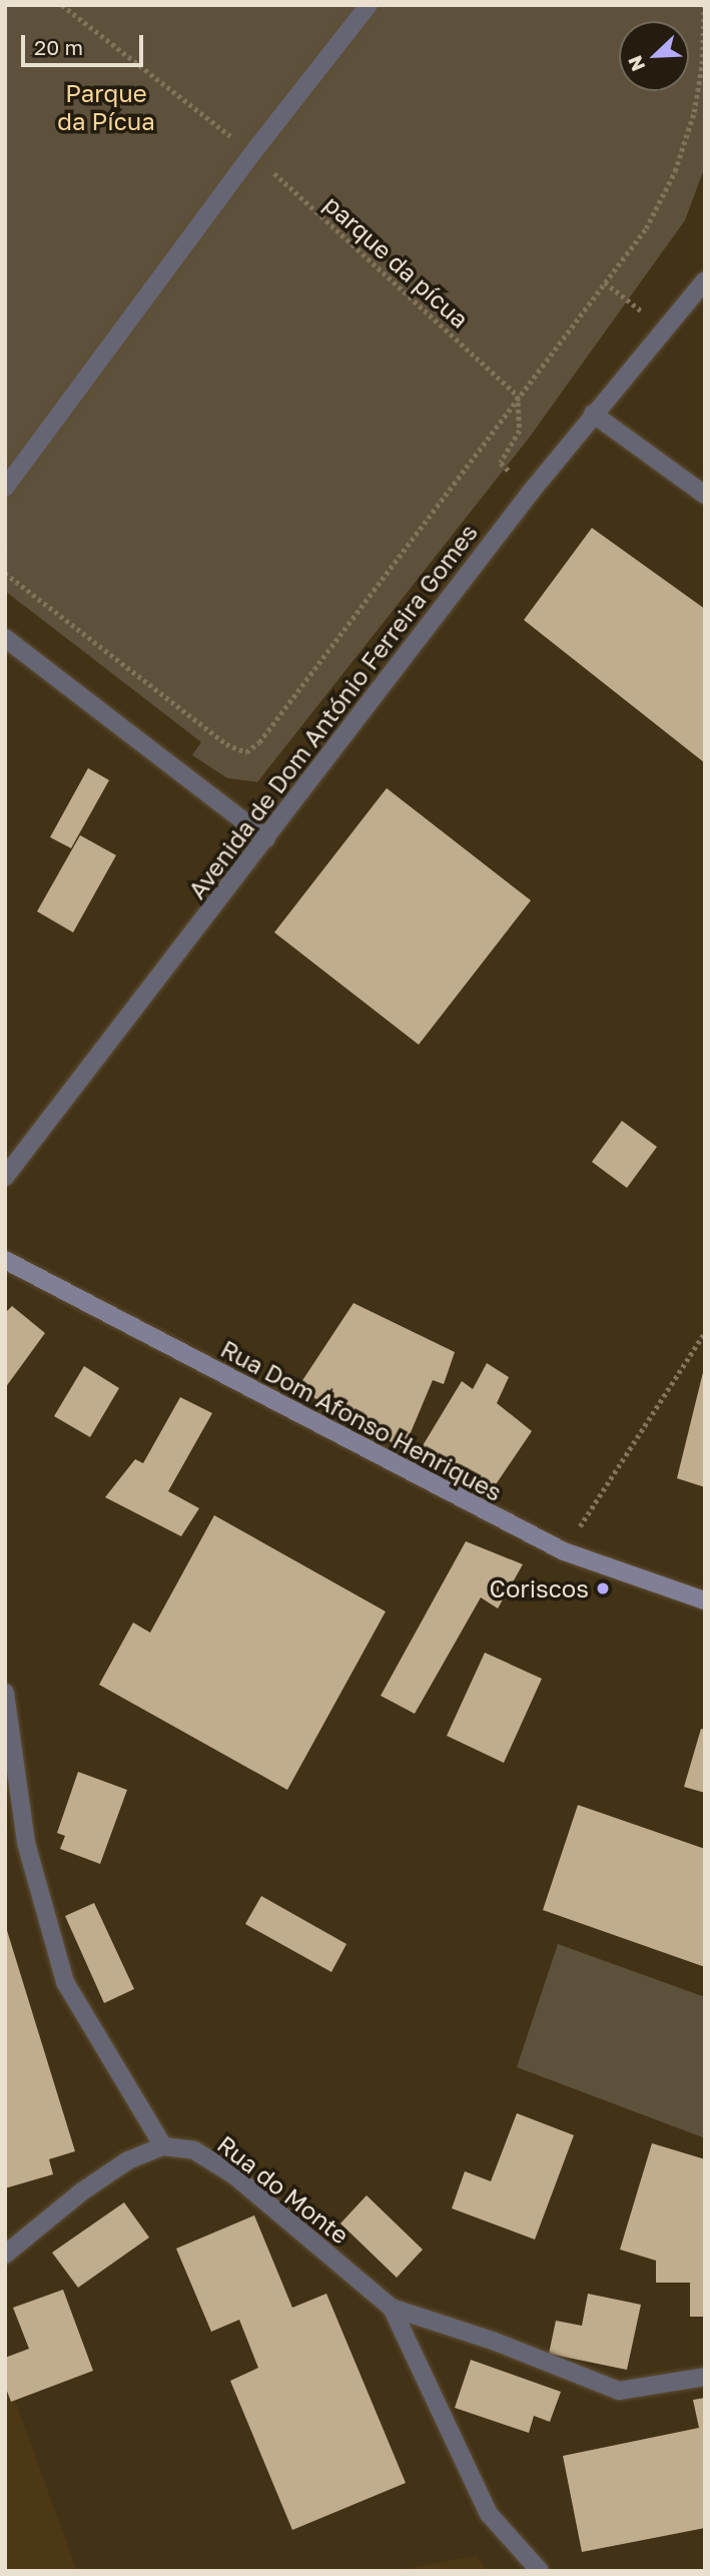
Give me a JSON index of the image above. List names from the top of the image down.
{
  "streets": {
    "main road": ["Rua Dom Afonso Henriques"],
    "street": ["Avenida de Dom António Ferreira Gomes", "Rua do Monte"],
    "path": ["parque da pícua"]
  },
  "parks": ["Parque da Pícua"],
  "places": ["Coriscos"],
  "scale_bar": "20 m",
  "north": "bottom left"
}
